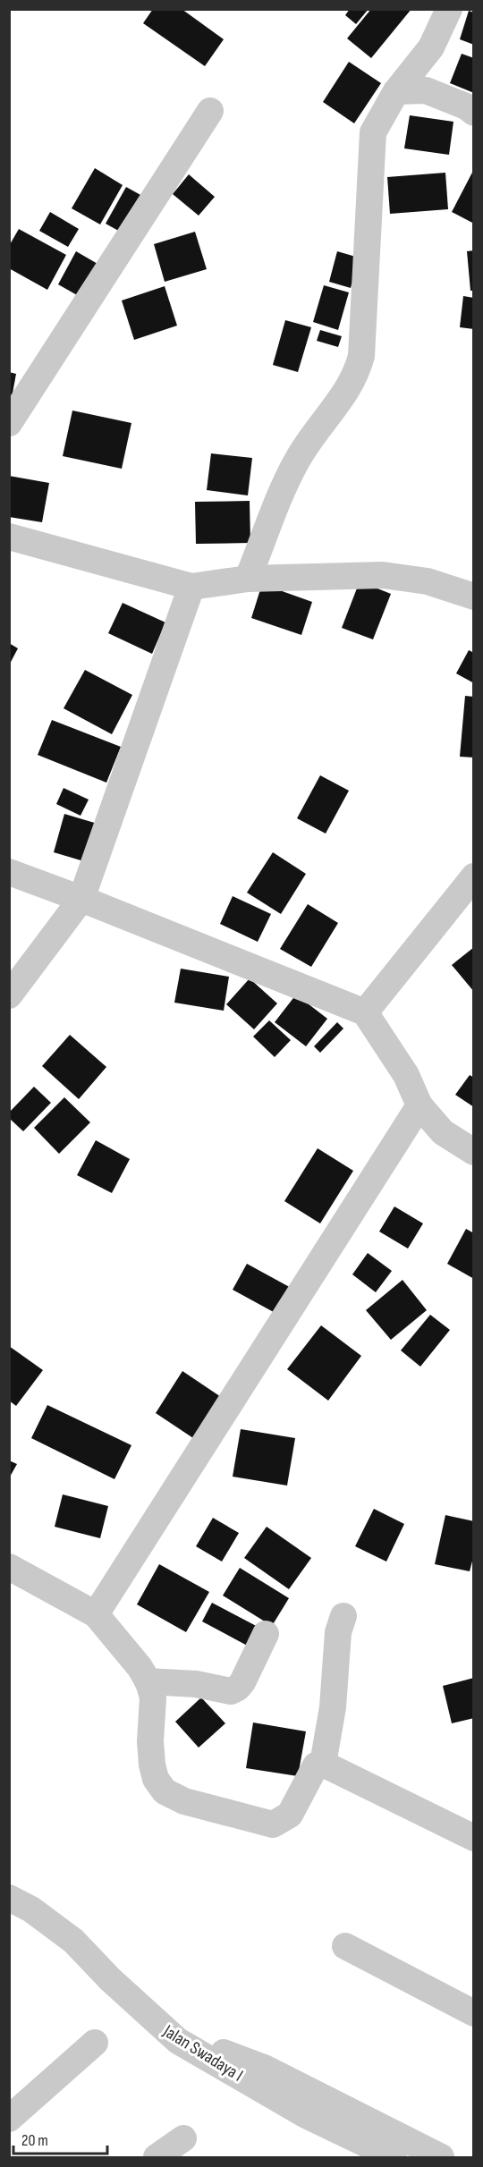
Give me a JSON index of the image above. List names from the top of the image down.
{
  "streets": {
    "street": ["Jalan Swadaya I"]
  },
  "scale_bar": "20 m"
}
